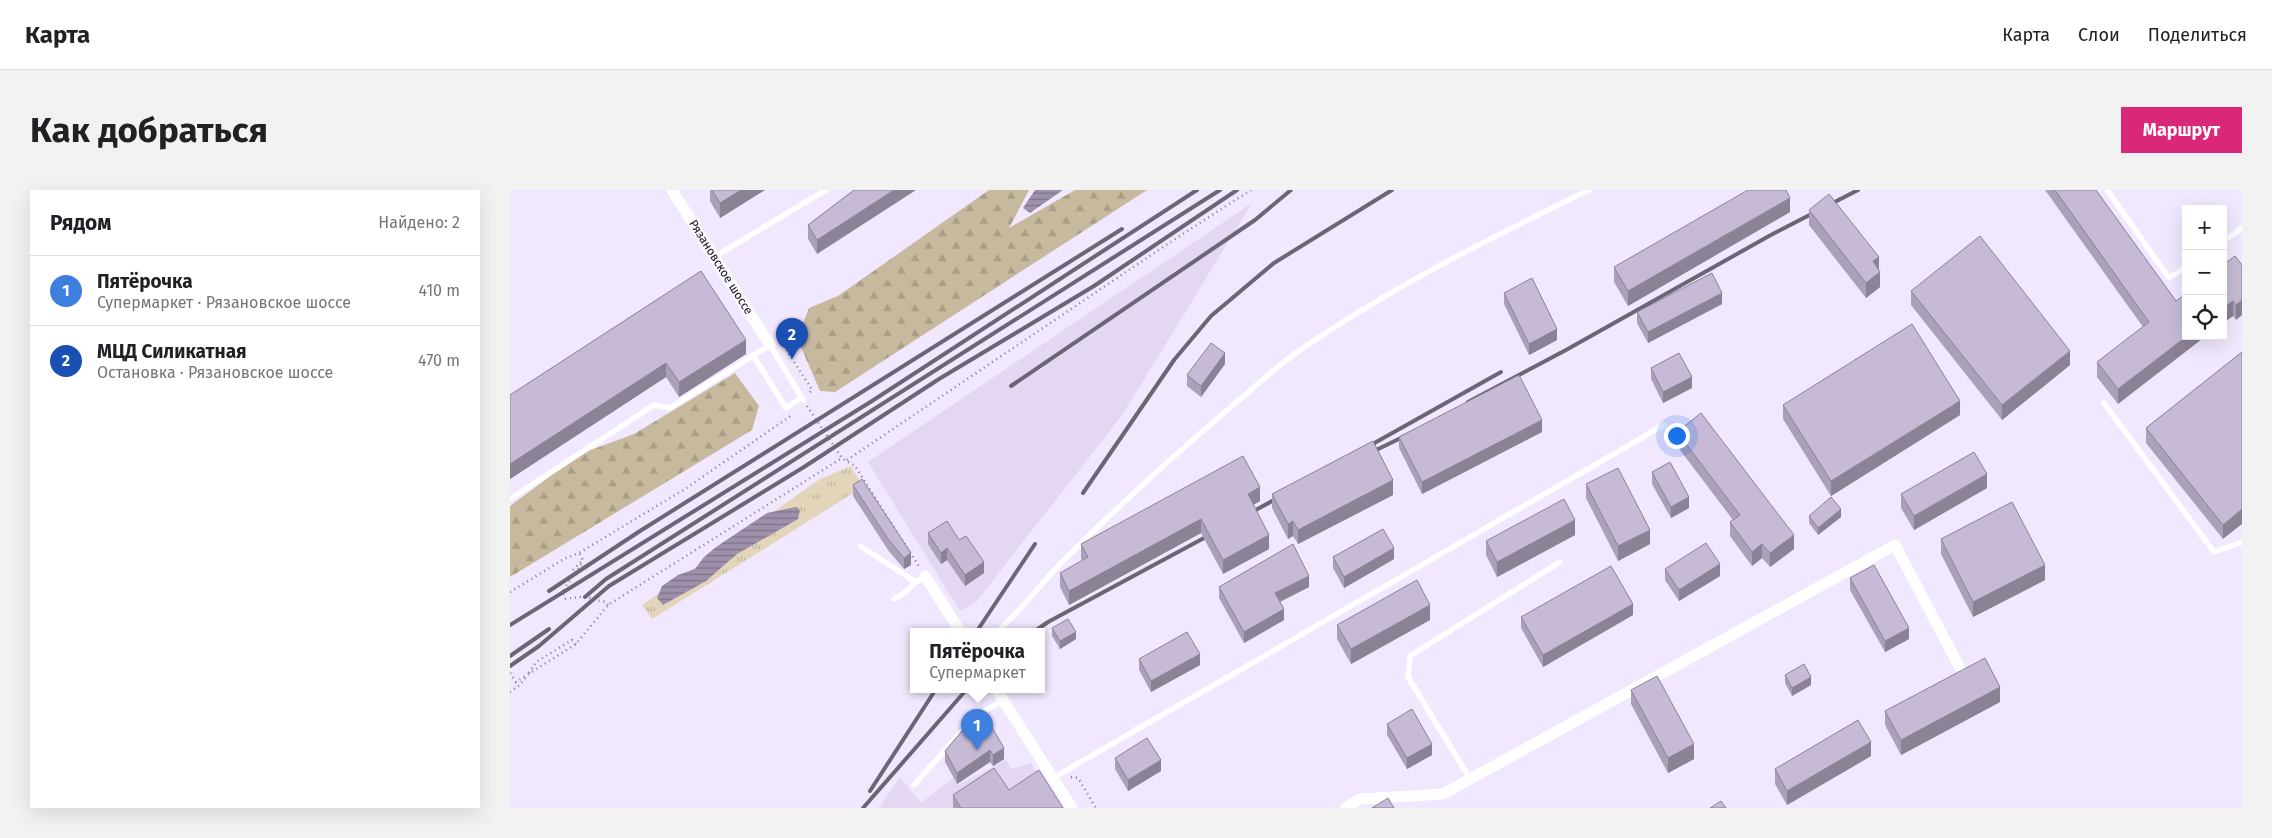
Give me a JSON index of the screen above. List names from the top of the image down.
{
  "streets": {
    "street": ["Рязановское шоссе"]
  },
  "page": {
    "header": "Карта",
    "nav": ["Карта", "Слои", "Поделиться"],
    "buttons": "Маршрут",
    "title": "Как добраться",
    "heading": ["Рядом", "Найдено: 2"],
    "map_buttons": ["+", "−"],
    "list": [
      {
        "mark": "1",
        "name": "Пятёрочка",
        "note": "Супермаркет · Рязановское шоссе",
        "value": "410 m"
      },
      {
        "mark": "2",
        "name": "МЦД Силикатная",
        "note": "Остановка · Рязановское шоссе",
        "value": "470 m"
      }
    ],
    "pins": ["2", "1"],
    "popup": ["Пятёрочка", "Супермаркет"]
  }
}
